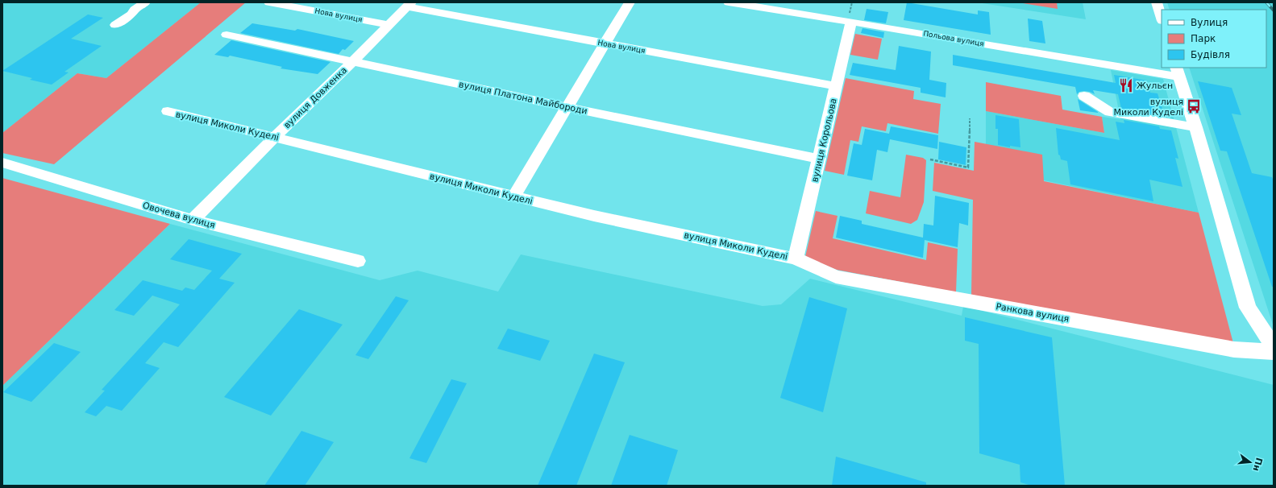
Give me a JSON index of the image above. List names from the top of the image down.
{
  "streets": {
    "street": [
      "Нова вулиця",
      "Польова вулиця",
      "вулиця Довженка",
      "вулиця Платона Майбороди",
      "вулиця Миколи Куделі",
      "вулиця Корольова",
      "Овочева вулиця",
      "Ранкова вулиця"
    ]
  },
  "crossings": [
    ["Нова вулиця", "вулиця Довженка"],
    ["Нова вулиця", "вулиця Корольова"],
    ["Польова вулиця", "вулиця Корольова"],
    ["вулиця Довженка", "вулиця Платона Майбороди"],
    ["вулиця Довженка", "вулиця Миколи Куделі"],
    ["вулиця Довженка", "Овочева вулиця"],
    ["вулиця Платона Майбороди", "вулиця Корольова"],
    ["вулиця Миколи Куделі", "вулиця Корольова"],
    ["вулиця Миколи Куделі", "Ранкова вулиця"],
    ["вулиця Корольова", "Ранкова вулиця"]
  ],
  "places": {
    "restaurant": ["Жульєн"],
    "bus stop": ["вулиця Миколи Куделі"]
  },
  "legend": ["Вулиця", "Парк", "Будівля"],
  "north": "right"
}
